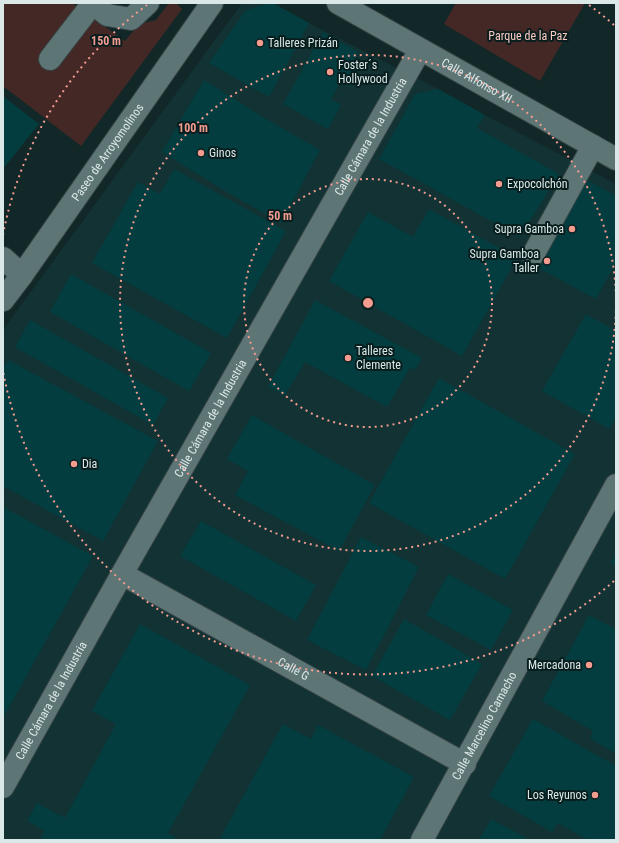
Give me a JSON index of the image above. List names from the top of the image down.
{
  "streets": {
    "street": [
      "Calle Alfonso XII",
      "Calle Cámara de la Industria",
      "Paseo de Arroyomolinos",
      "Calle G",
      "Calle Marcelino Camacho"
    ]
  },
  "crossings": [
    ["Calle Alfonso XII", "Calle Cámara de la Industria"],
    ["Calle Cámara de la Industria", "Calle G"],
    ["Calle G", "Calle Marcelino Camacho"]
  ],
  "parks": ["Parque de la Paz"],
  "places": [
    "Talleres Prizán",
    "Foster´s Hollywood",
    "Ginos",
    "Expocolchón",
    "Supra Gamboa",
    "Supra Gamboa Taller",
    "Talleres Clemente",
    "Dia",
    "Mercadona",
    "Los Reyunos"
  ],
  "rings": ["150 m", "100 m", "50 m"]
}
